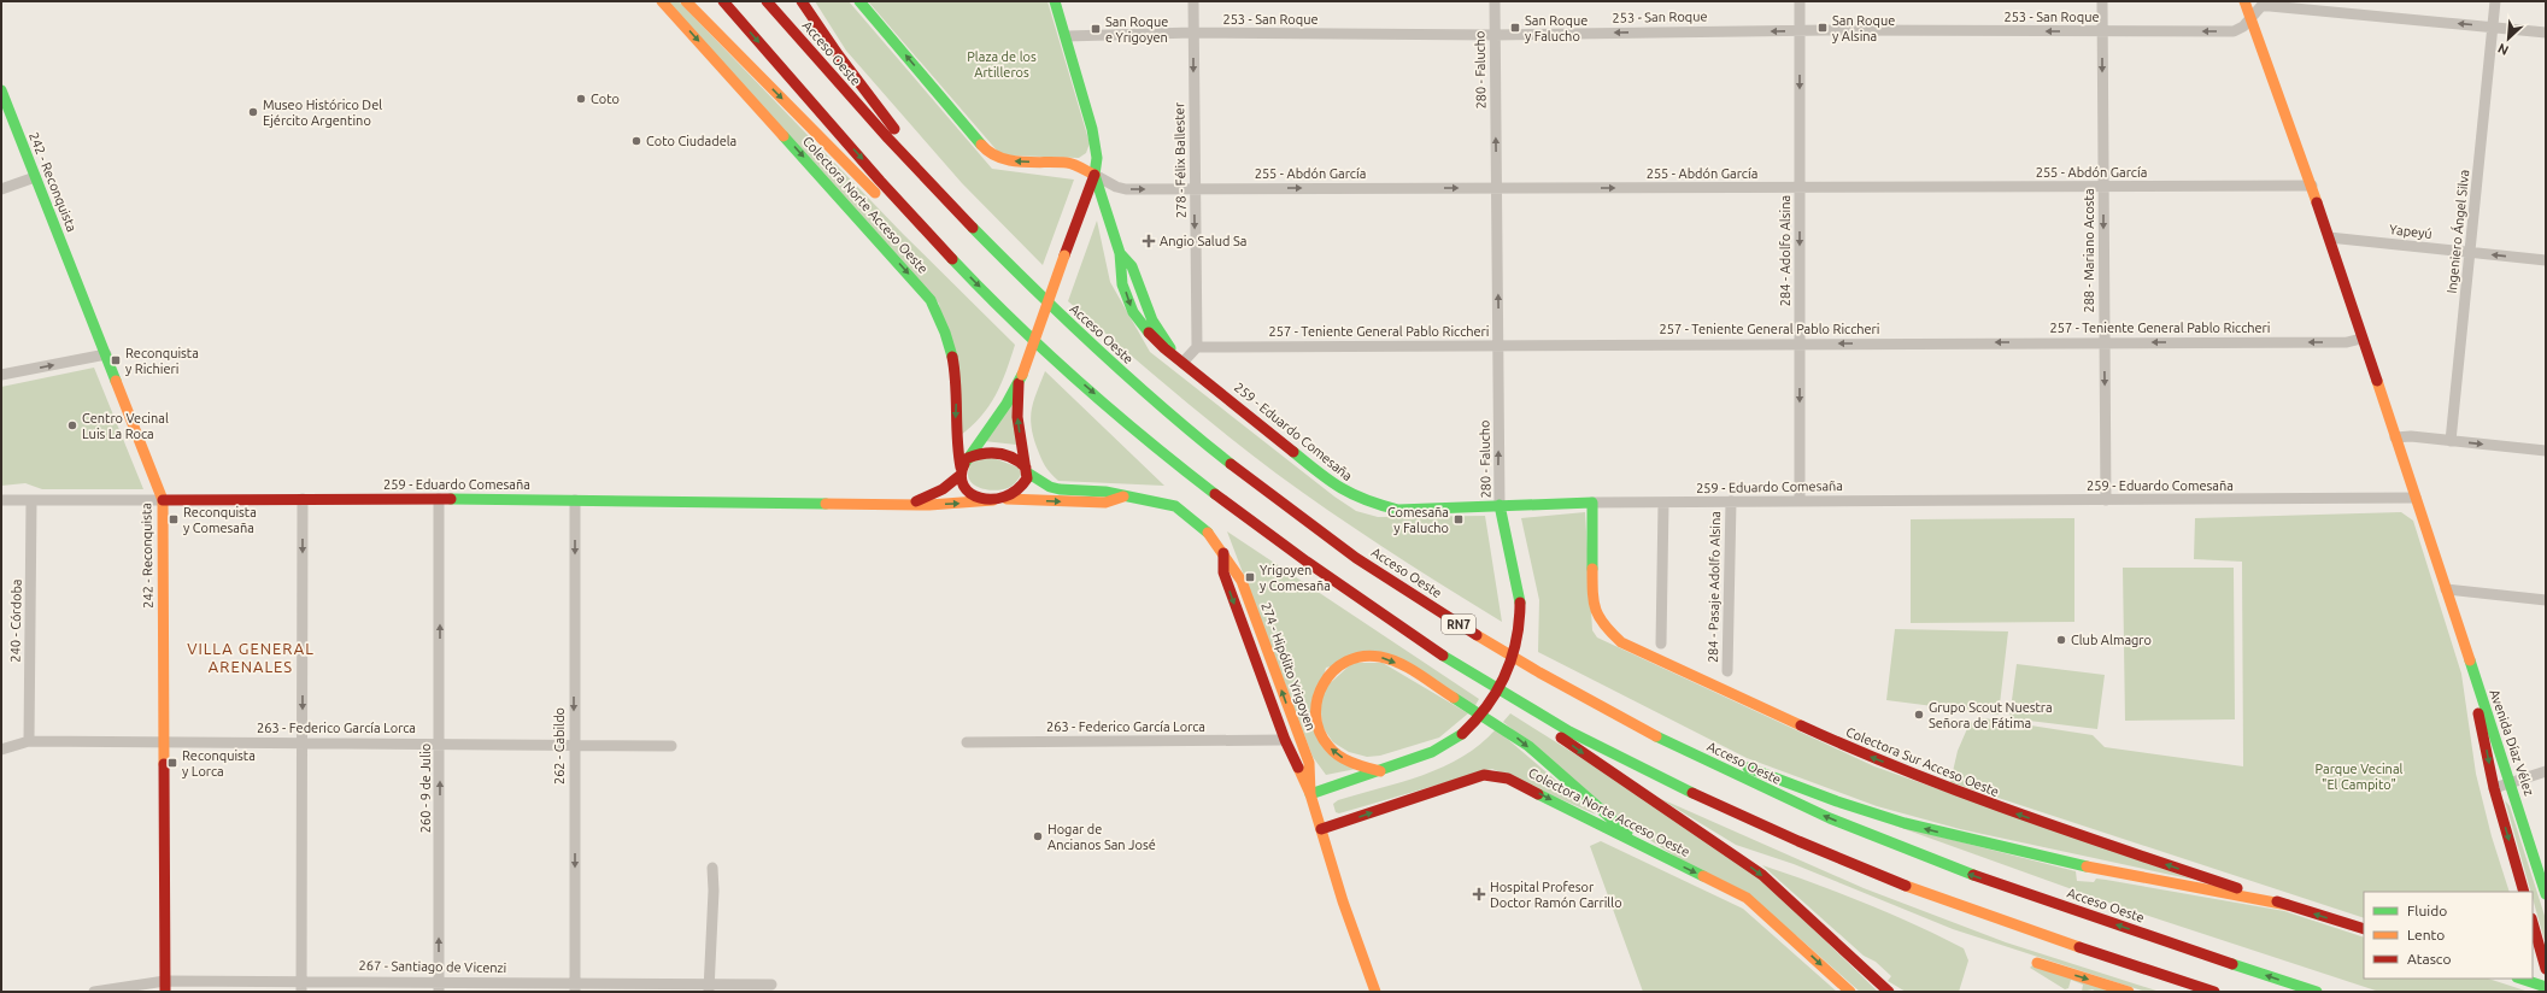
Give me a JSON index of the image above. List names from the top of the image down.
{
  "streets": {
    "main road": [
      "Acceso Oeste",
      "280 - Falucho",
      "242 - Reconquista",
      "Colectora Norte Acceso Oeste",
      "259 - Eduardo Comesaña",
      "RN7",
      "274 - Hipólito Yrigoyen",
      "Avenida Díaz Vélez",
      "Colectora Sur Acceso Oeste"
    ],
    "street": [
      "253 - San Roque",
      "278 - Félix Ballester",
      "255 - Abdón García",
      "Yapeyú",
      "Ingeniero Ángel Silva",
      "284 - Adolfo Alsina",
      "288 - Mariano Acosta",
      "257 - Teniente General Pablo Riccheri",
      "284 - Pasaje Adolfo Alsina",
      "240 - Córdoba",
      "263 - Federico García Lorca",
      "262 - Cabildo",
      "260 - 9 de Julio",
      "267 - Santiago de Vicenzi"
    ]
  },
  "crossings": [
    ["253 - San Roque", "280 - Falucho"],
    ["253 - San Roque", "278 - Félix Ballester"],
    ["253 - San Roque", "Ingeniero Ángel Silva"],
    ["253 - San Roque", "284 - Adolfo Alsina"],
    ["253 - San Roque", "288 - Mariano Acosta"],
    ["280 - Falucho", "255 - Abdón García"],
    ["280 - Falucho", "257 - Teniente General Pablo Riccheri"],
    ["280 - Falucho", "259 - Eduardo Comesaña"],
    ["280 - Falucho", "274 - Hipólito Yrigoyen"],
    ["278 - Félix Ballester", "255 - Abdón García"],
    ["278 - Félix Ballester", "257 - Teniente General Pablo Riccheri"],
    ["255 - Abdón García", "284 - Adolfo Alsina"],
    ["255 - Abdón García", "288 - Mariano Acosta"],
    ["242 - Reconquista", "259 - Eduardo Comesaña"],
    ["242 - Reconquista", "263 - Federico García Lorca"],
    ["242 - Reconquista", "267 - Santiago de Vicenzi"],
    ["Colectora Norte Acceso Oeste", "259 - Eduardo Comesaña"],
    ["Colectora Norte Acceso Oeste", "274 - Hipólito Yrigoyen"],
    ["Yapeyú", "Ingeniero Ángel Silva"],
    ["284 - Adolfo Alsina", "257 - Teniente General Pablo Riccheri"],
    ["284 - Adolfo Alsina", "259 - Eduardo Comesaña"],
    ["288 - Mariano Acosta", "257 - Teniente General Pablo Riccheri"],
    ["288 - Mariano Acosta", "259 - Eduardo Comesaña"],
    ["259 - Eduardo Comesaña", "284 - Pasaje Adolfo Alsina"],
    ["259 - Eduardo Comesaña", "240 - Córdoba"],
    ["259 - Eduardo Comesaña", "262 - Cabildo"],
    ["259 - Eduardo Comesaña", "Colectora Sur Acceso Oeste"],
    ["259 - Eduardo Comesaña", "260 - 9 de Julio"],
    ["240 - Córdoba", "263 - Federico García Lorca"],
    ["274 - Hipólito Yrigoyen", "263 - Federico García Lorca"],
    ["263 - Federico García Lorca", "262 - Cabildo"],
    ["263 - Federico García Lorca", "260 - 9 de Julio"],
    ["262 - Cabildo", "267 - Santiago de Vicenzi"],
    ["260 - 9 de Julio", "267 - Santiago de Vicenzi"]
  ],
  "one_way": [
    "253 - San Roque",
    "280 - Falucho",
    "278 - Félix Ballester",
    "255 - Abdón García",
    "Yapeyú",
    "284 - Adolfo Alsina",
    "288 - Mariano Acosta",
    "257 - Teniente General Pablo Riccheri",
    "262 - Cabildo",
    "260 - 9 de Julio"
  ],
  "districts": ["VILLA GENERAL ARENALES"],
  "parks": ["Plaza de los Artilleros", "Parque Vecinal \"El Campito\""],
  "places": {
    "transit": [
      "San Roque y Falucho",
      "San Roque y Alsina",
      "San Roque e Yrigoyen",
      "Reconquista y Richieri",
      "Reconquista y Comesaña",
      "Comesaña y Falucho",
      "Yrigoyen y Comesaña",
      "Reconquista y Lorca"
    ],
    "other": [
      "Coto",
      "Museo Histórico Del Ejército Argentino",
      "Coto Ciudadela",
      "Centro Vecinal Luis La Roca",
      "Club Almagro",
      "Grupo Scout Nuestra Señora de Fátima",
      "Hogar de Ancianos San José"
    ],
    "health": ["Angio Salud Sa", "Hospital Profesor Doctor Ramón Carrillo"]
  },
  "legend": ["Fluido", "Lento", "Atasco"],
  "north": "bottom left"
}
